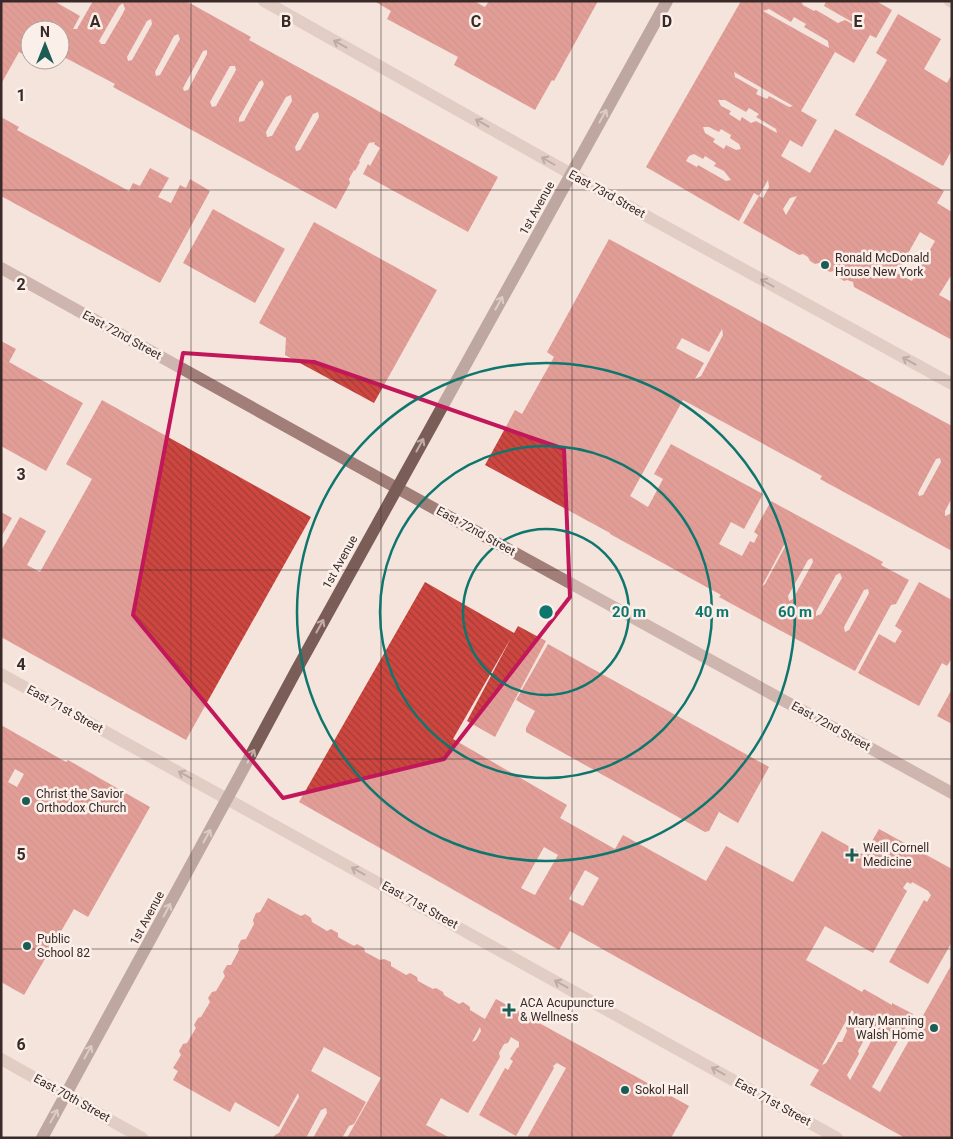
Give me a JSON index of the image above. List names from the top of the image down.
{
  "streets": {
    "main road": ["1st Avenue", "East 72nd Street"],
    "street": ["East 73rd Street", "East 71st Street", "East 70th Street"]
  },
  "crossings": [
    ["East 73rd Street", "1st Avenue"],
    ["1st Avenue", "East 72nd Street"],
    ["1st Avenue", "East 71st Street"],
    ["1st Avenue", "East 70th Street"]
  ],
  "one_way": ["East 73rd Street", "1st Avenue", "East 71st Street"],
  "places": {
    "other": [
      "Ronald McDonald House New York",
      "Christ the Savior Orthodox Church",
      "Public School 82",
      "Mary Manning Walsh Home",
      "Sokol Hall"
    ],
    "health": ["Weill Cornell Medicine", "ACA Acupuncture & Wellness"]
  },
  "north": "top",
  "grid": {
    "columns": [
      "A",
      "B",
      "C",
      "D",
      "E"
    ],
    "rows": [
      "1",
      "2",
      "3",
      "4",
      "5",
      "6"
    ]
  },
  "rings": ["20 m", "40 m", "60 m"]
}
